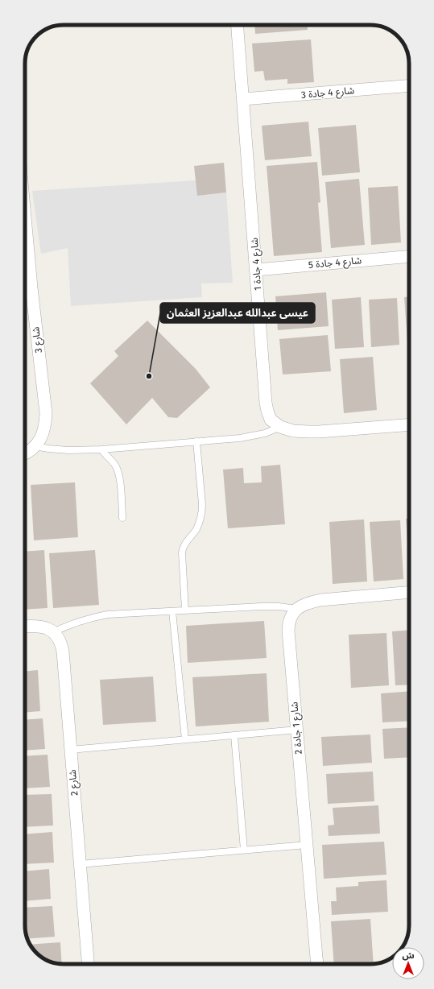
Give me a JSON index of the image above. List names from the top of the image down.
{
  "streets": {
    "street": [
      "شارع 4 جادة 3",
      "شارع 4 جادة 5",
      "شارع 4 جادة 1",
      "شارع 3",
      "شارع 1 جادة 2",
      "شارع 2"
    ]
  },
  "crossings": [
    ["شارع 4 جادة 3", "شارع 4 جادة 1"],
    ["شارع 4 جادة 5", "شارع 4 جادة 1"]
  ],
  "places": ["عيسى عبدالله عبدالعزيز العثمان"],
  "north": "top"
}
